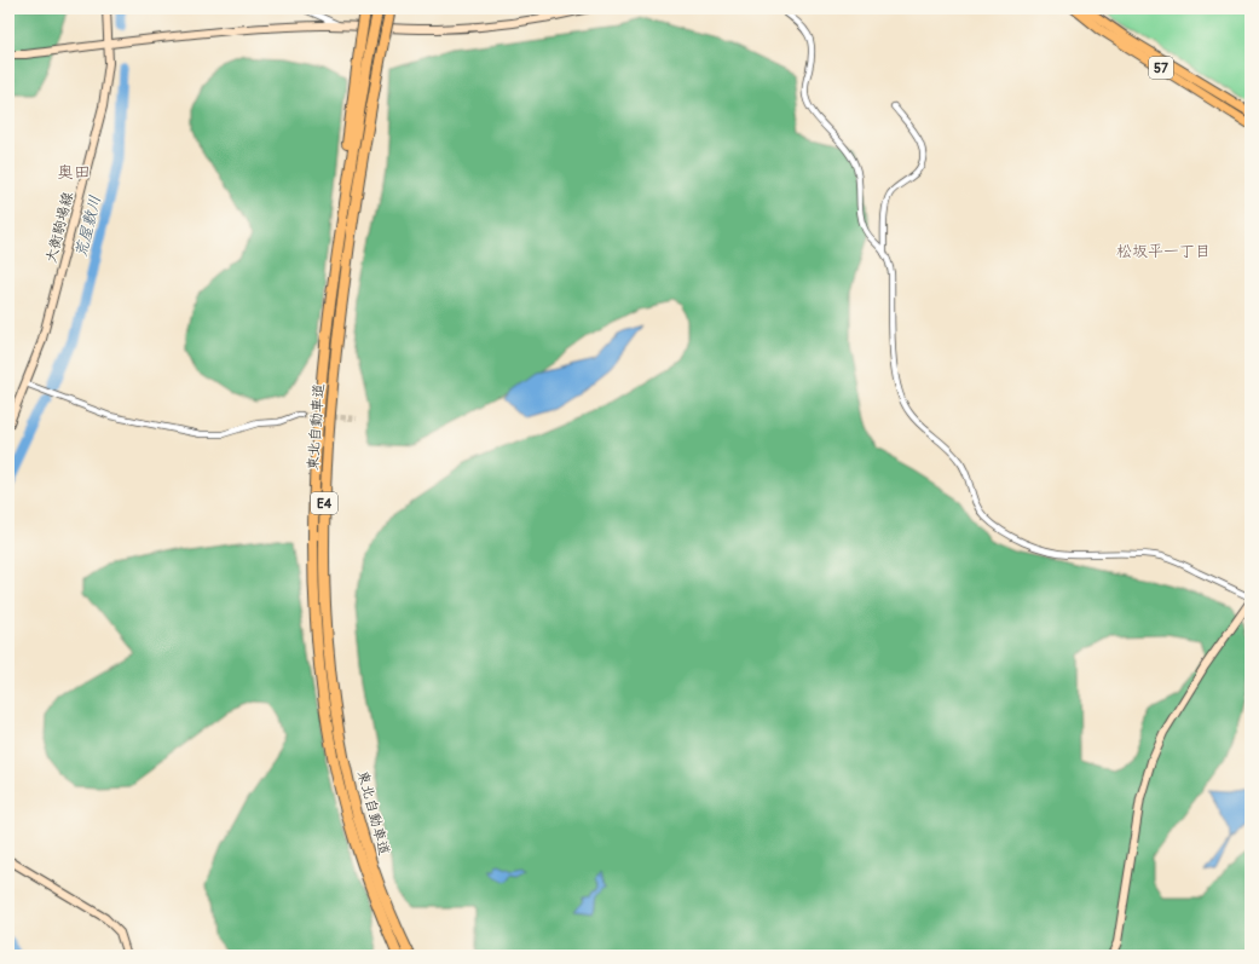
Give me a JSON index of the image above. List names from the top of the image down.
{
  "streets": {
    "highway": ["東北自動車道", "E4"],
    "main road": ["57"],
    "street": ["大衡駒場線"]
  },
  "districts": ["奥田", "松坂平一丁目"],
  "water": ["荒屋敷川"]
}
